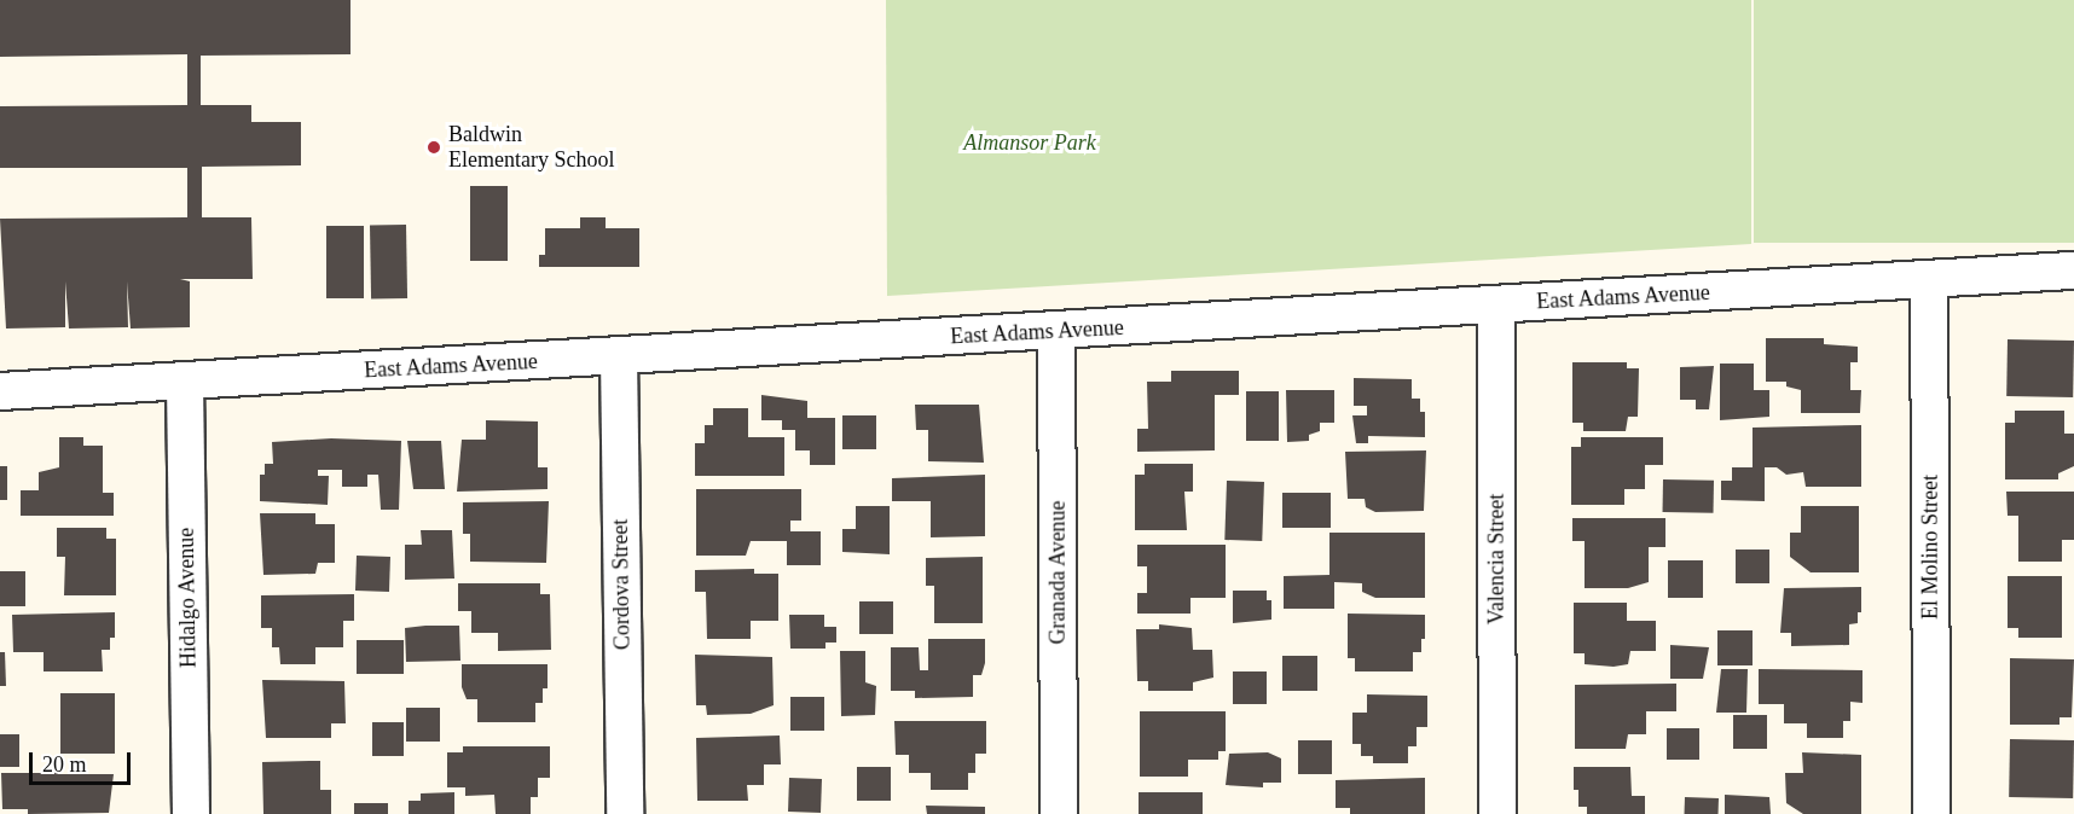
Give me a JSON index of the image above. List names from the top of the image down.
{
  "streets": {
    "street": [
      "East Adams Avenue",
      "El Molino Street",
      "Valencia Street",
      "Granada Avenue",
      "Cordova Street",
      "Hidalgo Avenue"
    ]
  },
  "crossings": [
    ["East Adams Avenue", "El Molino Street"],
    ["East Adams Avenue", "Valencia Street"],
    ["East Adams Avenue", "Granada Avenue"],
    ["East Adams Avenue", "Cordova Street"],
    ["East Adams Avenue", "Hidalgo Avenue"]
  ],
  "parks": ["Almansor Park"],
  "places": ["Baldwin Elementary School"],
  "scale_bar": "20 m"
}
